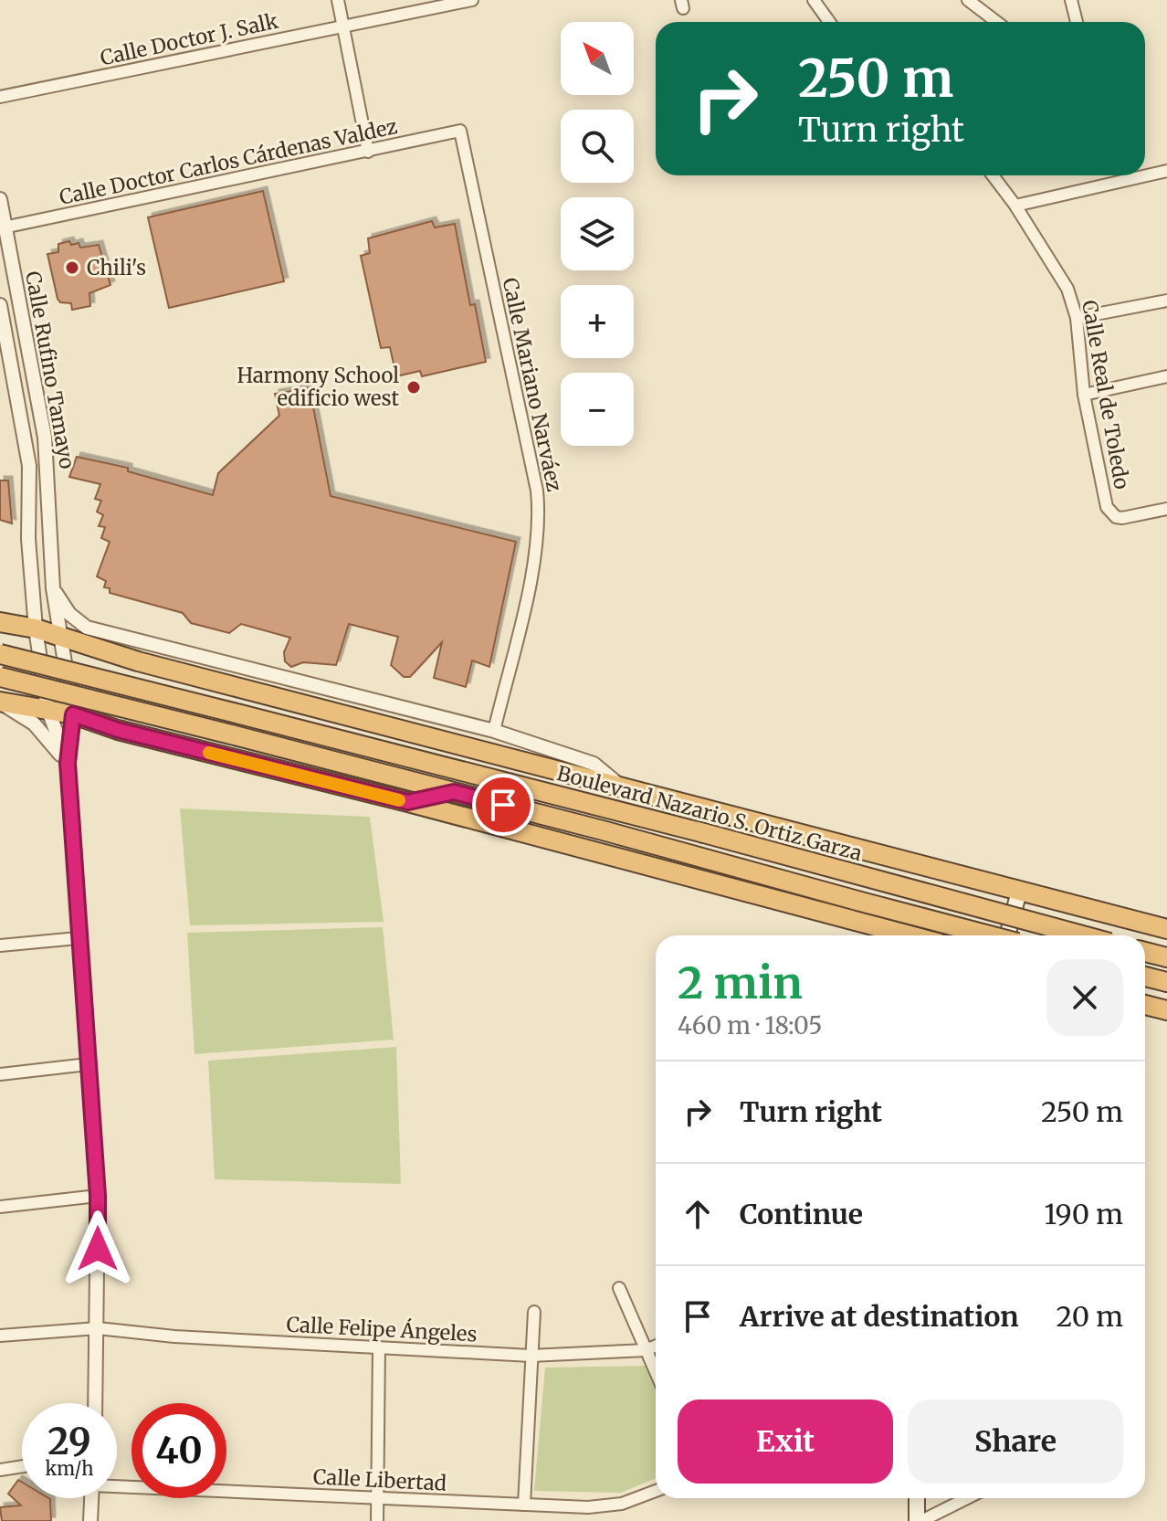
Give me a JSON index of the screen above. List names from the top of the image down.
{
  "streets": {
    "highway": ["Boulevard Nazario S. Ortiz Garza"],
    "street": [
      "Calle Doctor J. Salk",
      "Calle Doctor Carlos Cárdenas Valdez",
      "Calle Rufino Tamayo",
      "Calle Mariano Narváez",
      "Calle Real de Toledo",
      "Calle Felipe Ángeles",
      "Calle Libertad"
    ]
  },
  "crossings": [
    ["Calle Doctor Carlos Cárdenas Valdez", "Calle Rufino Tamayo"],
    ["Calle Doctor Carlos Cárdenas Valdez", "Calle Mariano Narváez"]
  ],
  "places": ["Chili's", "Harmony School edificio west"],
  "north": "top left",
  "page": {
    "map_buttons": ["+", "−"],
    "turn": ["250 m", "Turn right"],
    "heading": ["2 min", "460 m · 18:05"],
    "list": [
      {
        "name": "Turn right",
        "value": "250 m"
      },
      {
        "name": "Continue",
        "value": "190 m"
      },
      {
        "name": "Arrive at destination",
        "value": "20 m"
      }
    ],
    "buttons": ["Exit", "Share"],
    "speed": "29 km/h",
    "limit": "40"
  }
}
